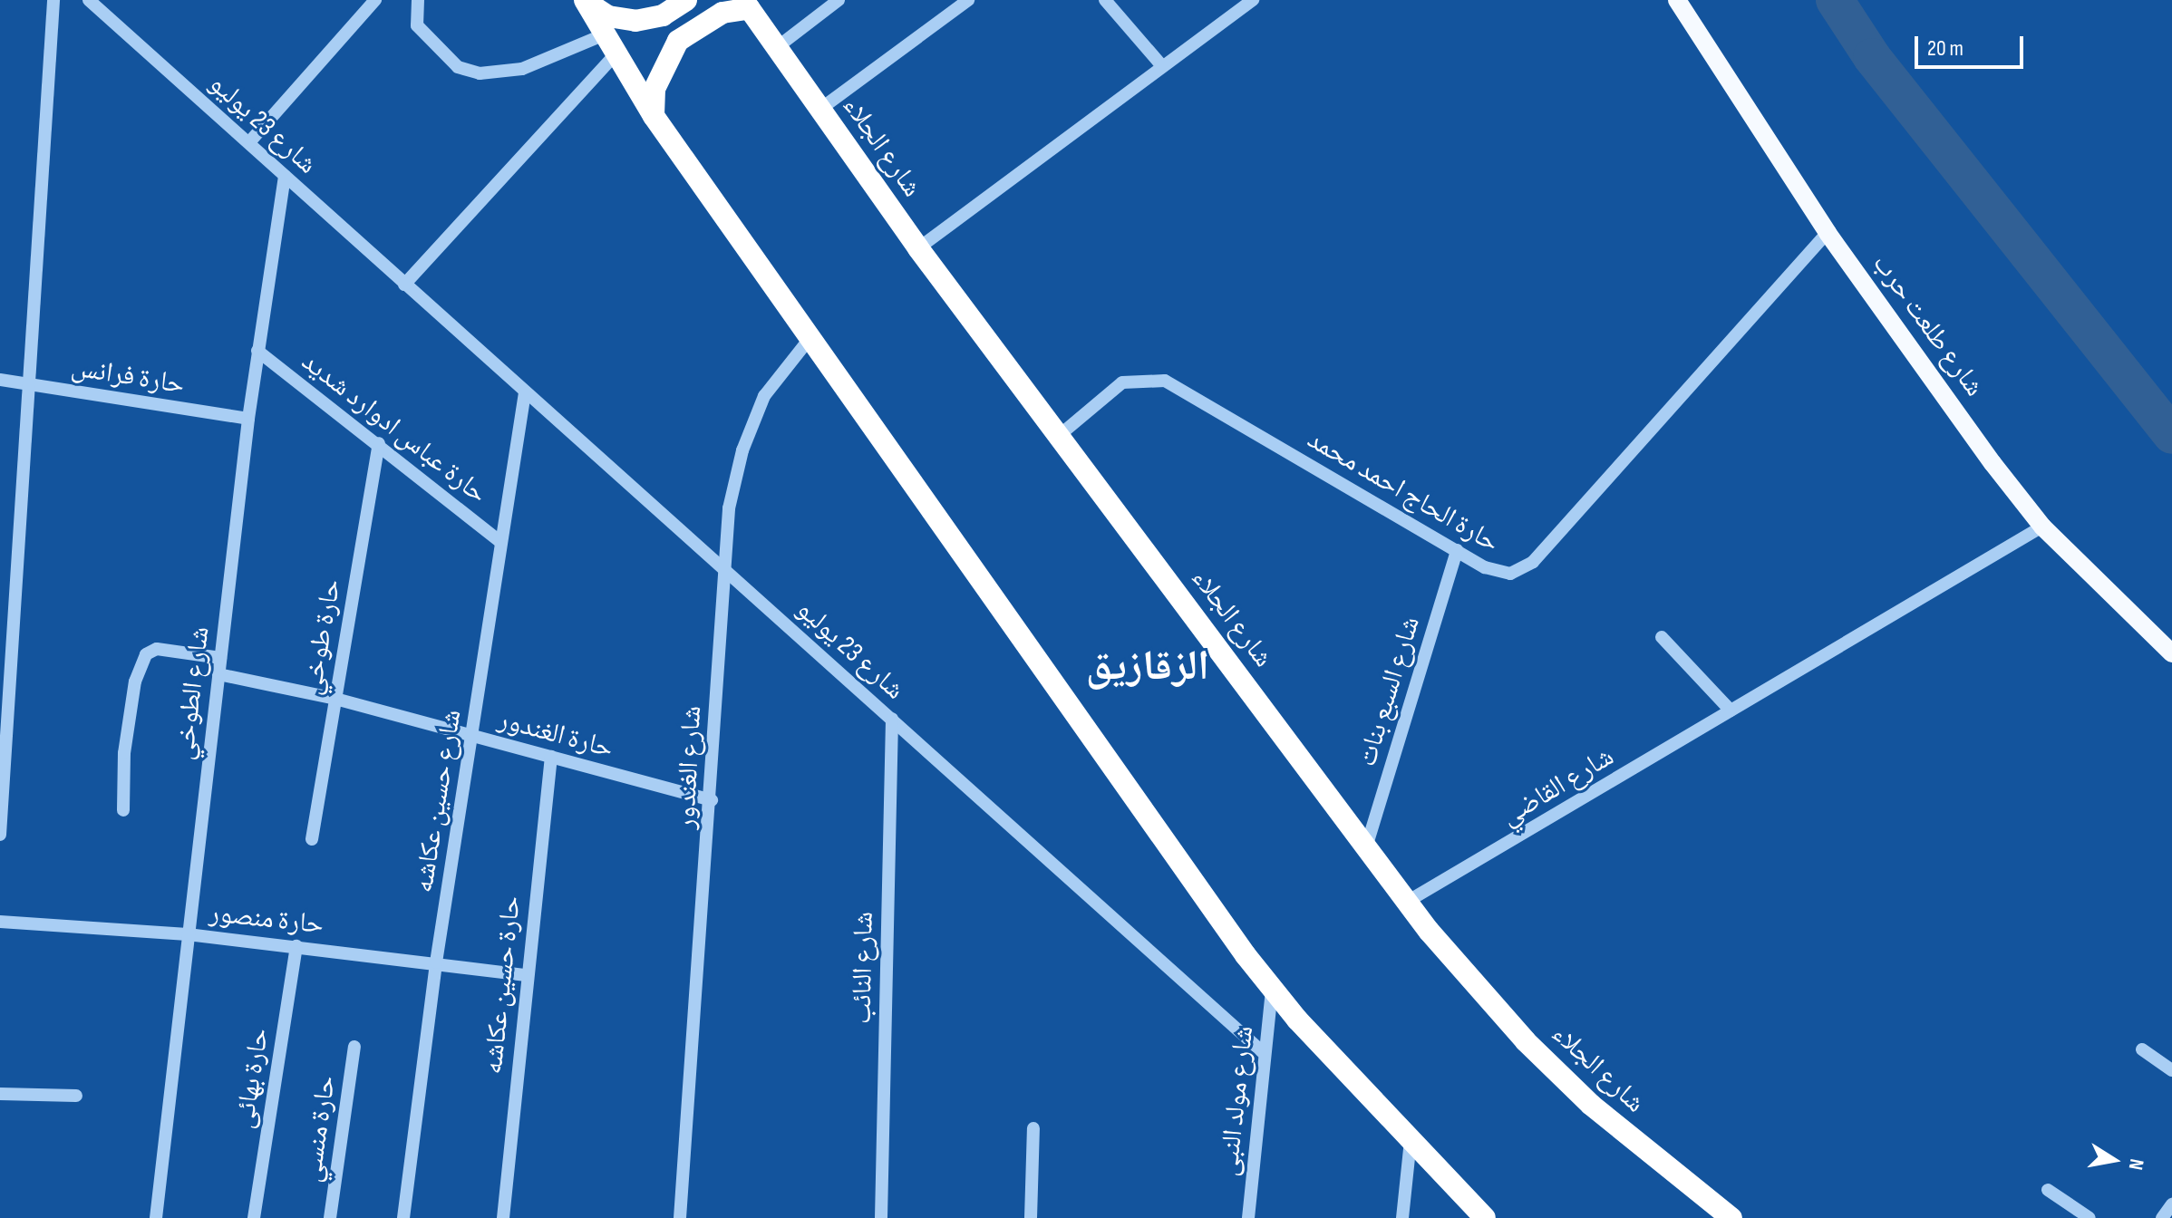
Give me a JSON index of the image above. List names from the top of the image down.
{
  "streets": {
    "highway": ["شارع الجلاء"],
    "main road": ["شارع طلعت حرب"],
    "street": [
      "شارع 23 يوليو",
      "حارة فرانس",
      "حارة عباس ادوارد شديد",
      "حارة الحاج احمد محمد",
      "حارة طوخي",
      "شارع السبع بنات",
      "شارع الطوخي",
      "حارة الغندور",
      "شارع الغندور",
      "شارع القاضي",
      "شارع حسين عكاشه",
      "حارة منصور",
      "شارع النائب",
      "حارة حسين عكاشه",
      "حارة بهائى",
      "شارع مولد النبى",
      "حارة منسي"
    ]
  },
  "crossings": [
    ["شارع 23 يوليو", "شارع الطوخي"],
    ["شارع 23 يوليو", "شارع الغندور"],
    ["شارع 23 يوليو", "شارع حسين عكاشه"],
    ["شارع 23 يوليو", "شارع النائب"],
    ["شارع 23 يوليو", "شارع مولد النبى"],
    ["شارع الجلاء", "حارة الحاج احمد محمد"],
    ["شارع الجلاء", "شارع السبع بنات"],
    ["شارع الجلاء", "شارع القاضي"],
    ["شارع طلعت حرب", "حارة الحاج احمد محمد"],
    ["شارع طلعت حرب", "شارع القاضي"],
    ["حارة فرانس", "شارع الطوخي"],
    ["حارة عباس ادوارد شديد", "حارة طوخي"],
    ["حارة عباس ادوارد شديد", "شارع الطوخي"],
    ["حارة عباس ادوارد شديد", "شارع حسين عكاشه"],
    ["حارة الحاج احمد محمد", "شارع السبع بنات"],
    ["حارة طوخي", "حارة الغندور"],
    ["شارع الطوخي", "حارة الغندور"],
    ["شارع الطوخي", "حارة منصور"],
    ["حارة الغندور", "شارع الغندور"],
    ["حارة الغندور", "شارع حسين عكاشه"],
    ["حارة الغندور", "حارة حسين عكاشه"],
    ["شارع حسين عكاشه", "حارة منصور"],
    ["حارة منصور", "حارة حسين عكاشه"],
    ["حارة منصور", "حارة بهائى"]
  ],
  "districts": ["الزقازيق"],
  "scale_bar": "20 m",
  "north": "right"
}
